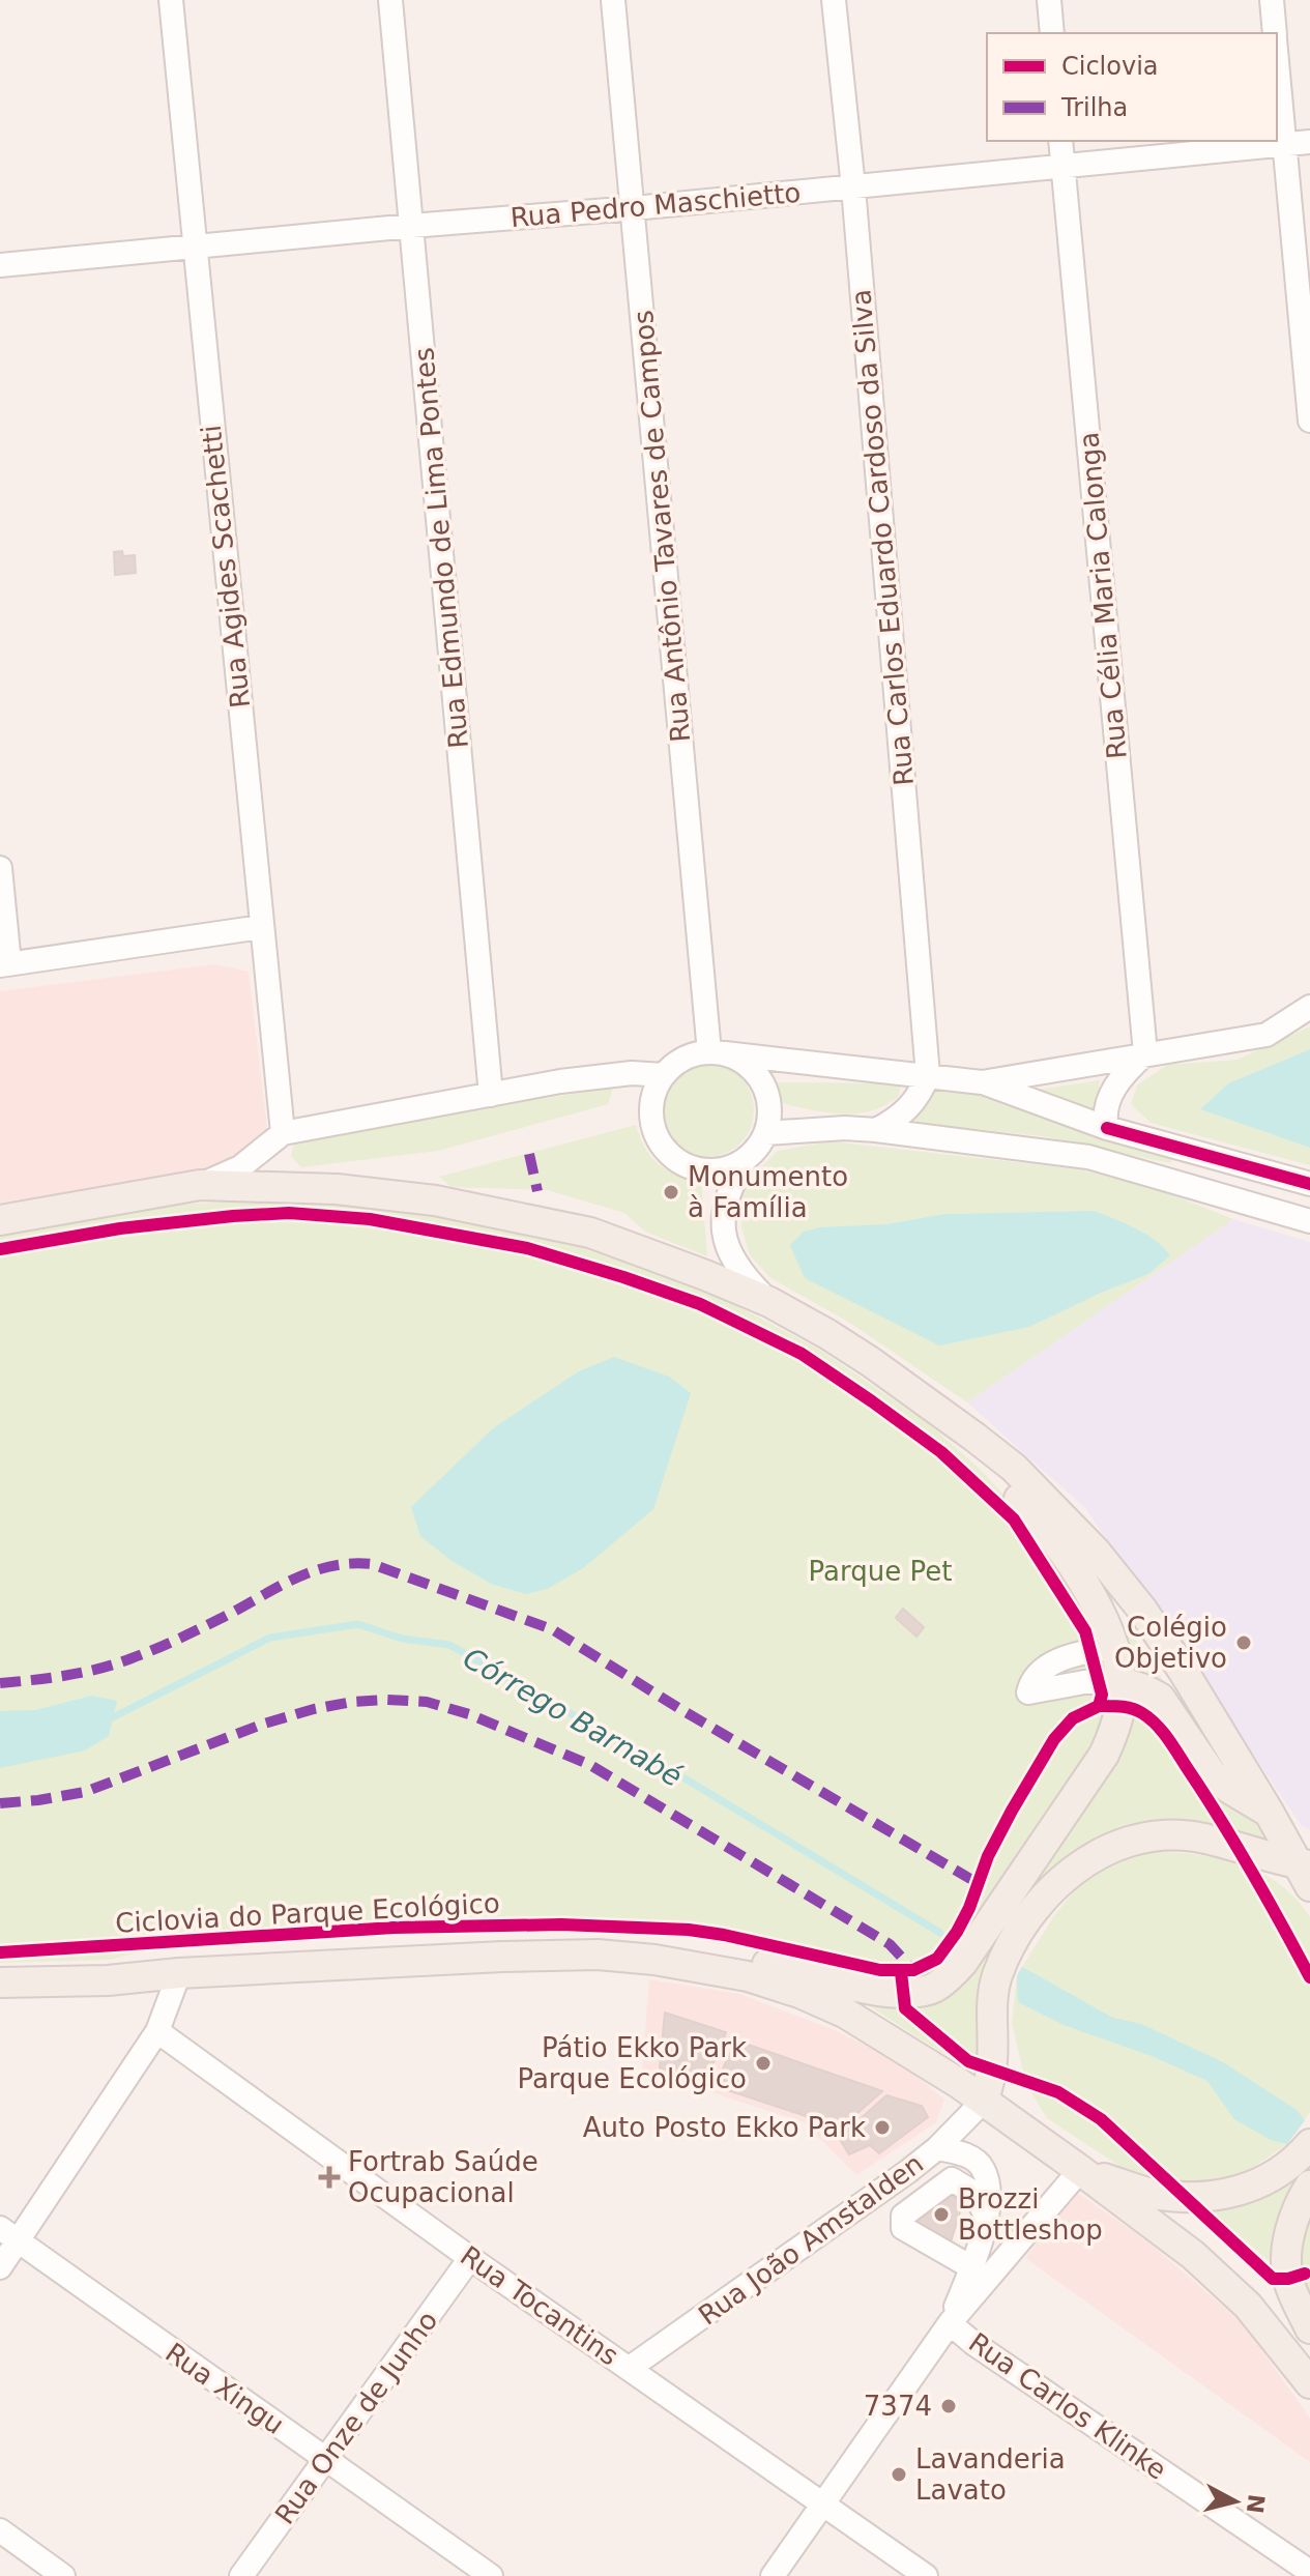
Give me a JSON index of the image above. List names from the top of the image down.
{
  "streets": {
    "street": [
      "Rua Pedro Maschietto",
      "Rua Antônio Tavares de Campos",
      "Rua Carlos Eduardo Cardoso da Silva",
      "Rua Edmundo de Lima Pontes",
      "Rua Agides Scachetti",
      "Rua Célia Maria Calonga",
      "Rua João Amstalden",
      "Rua Tocantins",
      "Rua Xingu",
      "Rua Carlos Klinke",
      "Rua Onze de Junho"
    ],
    "cycle path": ["Ciclovia do Parque Ecológico"]
  },
  "crossings": [
    ["Rua Pedro Maschietto", "Rua Antônio Tavares de Campos"],
    ["Rua Pedro Maschietto", "Rua Carlos Eduardo Cardoso da Silva"],
    ["Rua Pedro Maschietto", "Rua Edmundo de Lima Pontes"],
    ["Rua Pedro Maschietto", "Rua Agides Scachetti"],
    ["Rua Pedro Maschietto", "Rua Célia Maria Calonga"],
    ["Rua João Amstalden", "Rua Tocantins"],
    ["Rua Tocantins", "Rua Onze de Junho"],
    ["Rua Xingu", "Rua Onze de Junho"]
  ],
  "water": ["Córrego Barnabé"],
  "parks": ["Parque Pet"],
  "places": {
    "other": [
      "Monumento à Família",
      "Colégio Objetivo",
      "Pátio Ekko Park Parque Ecológico",
      "Auto Posto Ekko Park",
      "Brozzi Bottleshop",
      "7374",
      "Lavanderia Lavato"
    ],
    "health": ["Fortrab Saúde Ocupacional"]
  },
  "legend": ["Ciclovia", "Trilha"],
  "north": "right"
}
